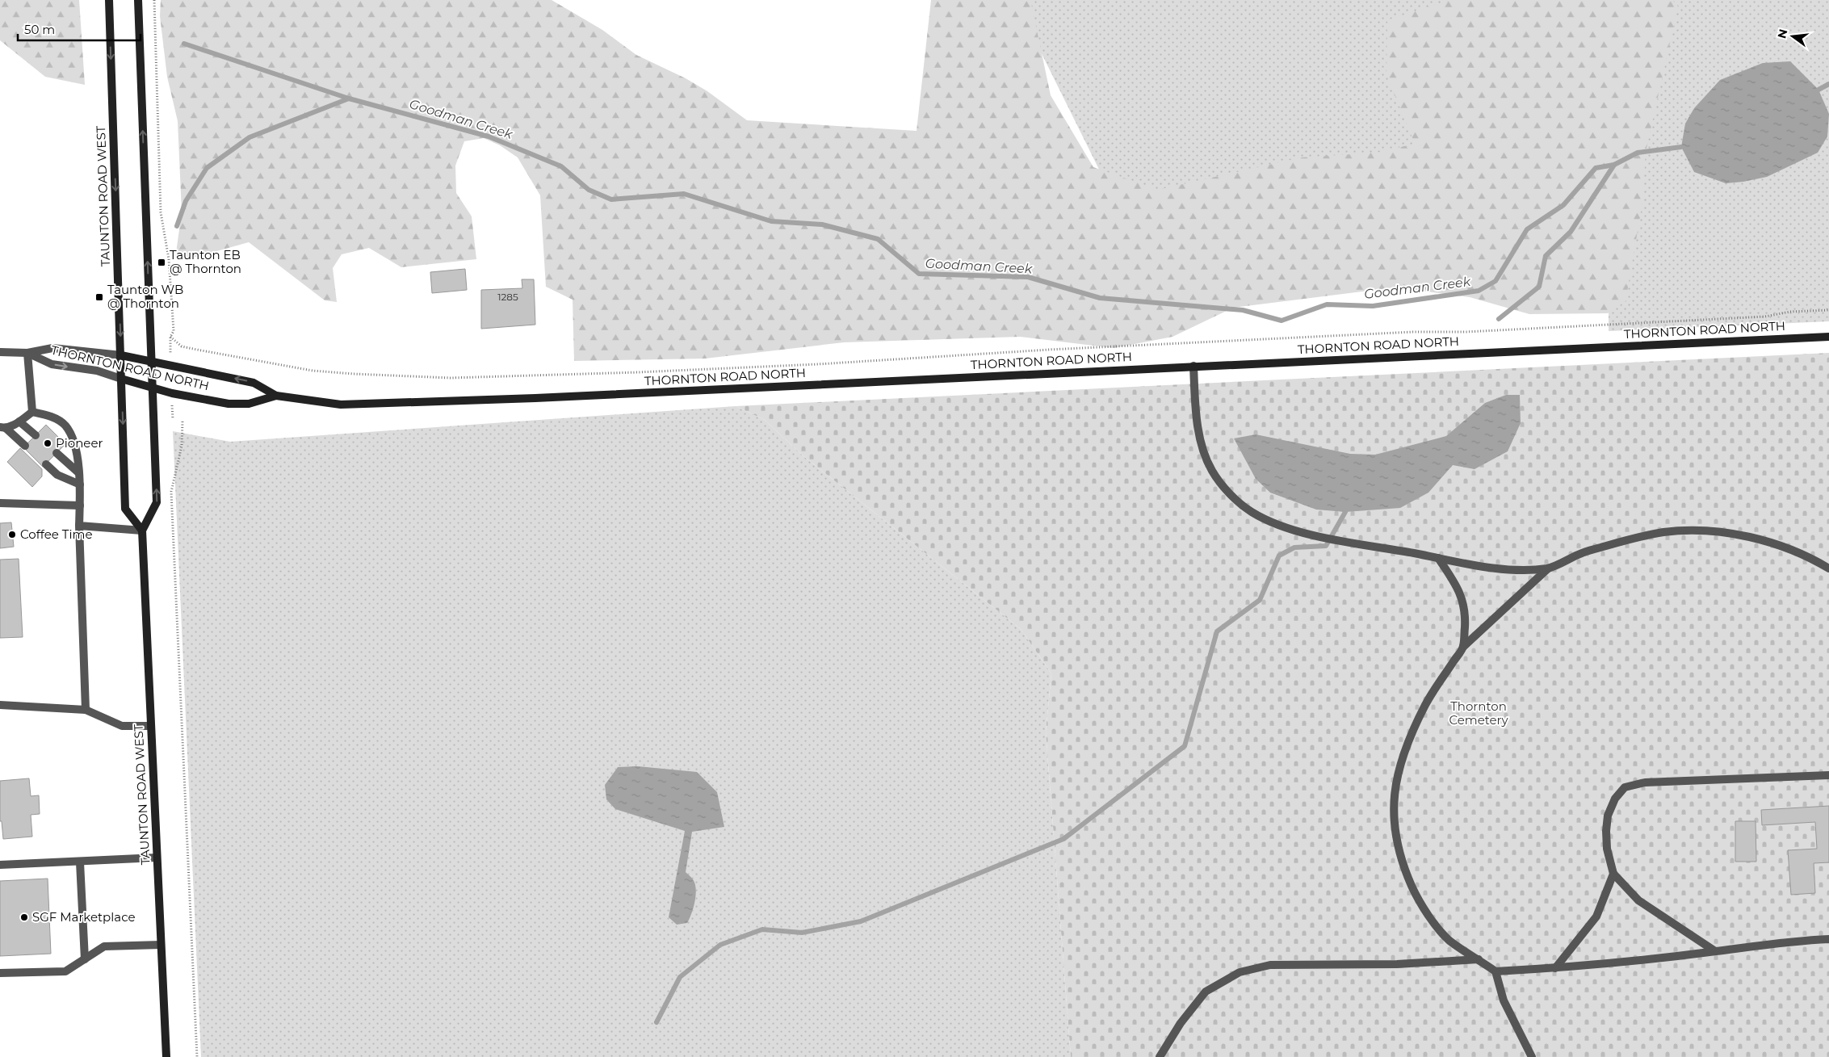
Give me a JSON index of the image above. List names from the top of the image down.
{
  "streets": {
    "main road": ["TAUNTON ROAD WEST", "THORNTON ROAD NORTH"]
  },
  "crossings": [
    ["TAUNTON ROAD WEST", "THORNTON ROAD NORTH"]
  ],
  "water": ["Goodman Creek"],
  "parks": ["Thornton Cemetery"],
  "places": {
    "transit": ["Taunton EB @ Thornton", "Taunton WB @ Thornton"],
    "other": ["Pioneer", "Coffee Time", "SGF Marketplace"]
  },
  "house_numbers": ["1285"],
  "scale_bar": "50 m",
  "north": "left"
}
